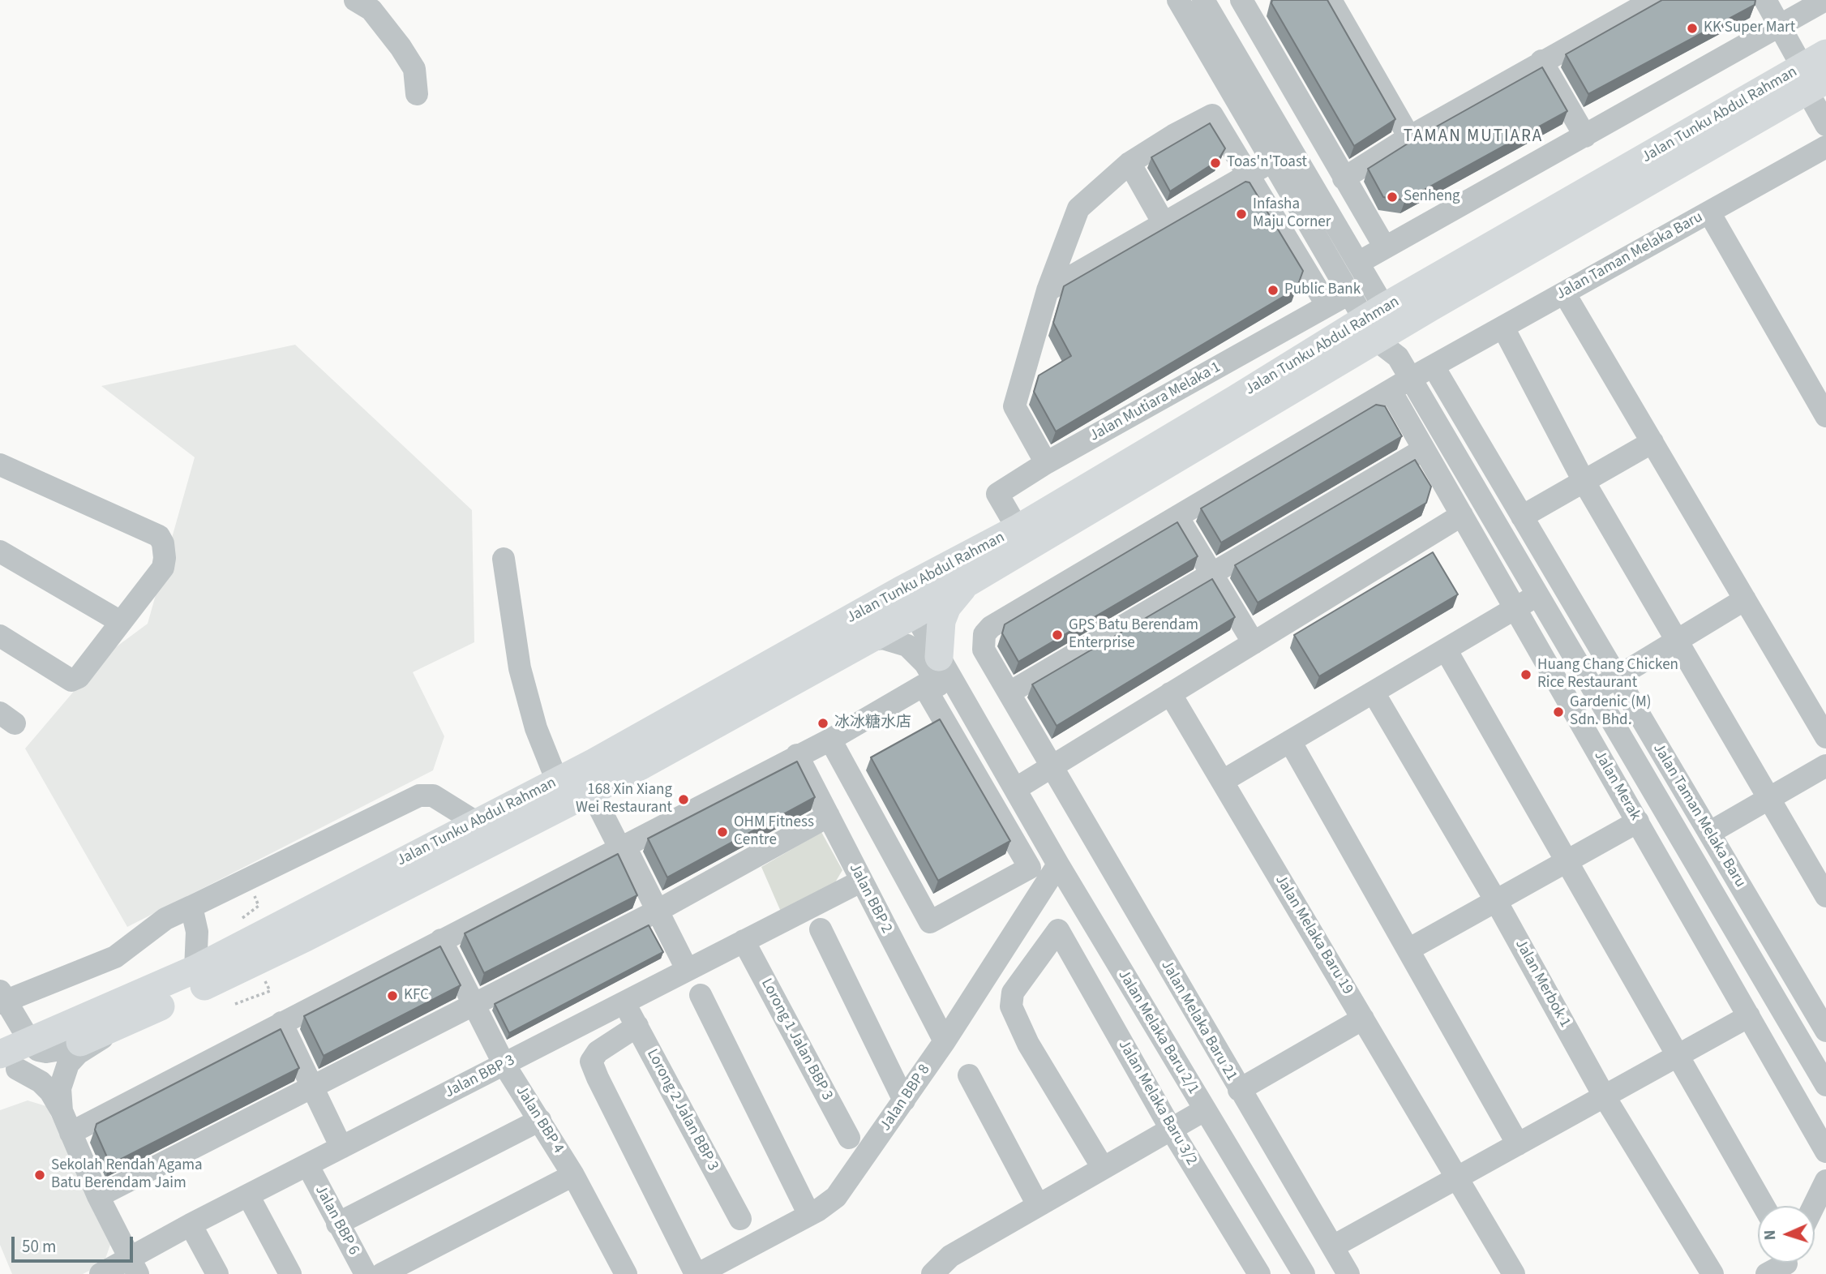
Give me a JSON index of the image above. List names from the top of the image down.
{
  "streets": {
    "main road": ["Jalan Tunku Abdul Rahman"],
    "street": [
      "Jalan Taman Melaka Baru",
      "Jalan Mutiara Melaka 1",
      "Jalan Merak",
      "Jalan BBP 2",
      "Jalan Melaka Baru 19",
      "Jalan Merbok 1",
      "Jalan Melaka Baru 21",
      "Jalan Melaka Baru 2/1",
      "Lorong 1 Jalan BBP 3",
      "Jalan BBP 3",
      "Jalan BBP 8",
      "Jalan Melaka Baru 3/2",
      "Lorong 2 Jalan BBP 3",
      "Jalan BBP 4",
      "Jalan BBP 6"
    ]
  },
  "crossings": [
    ["Jalan Tunku Abdul Rahman", "Jalan Mutiara Melaka 1"],
    ["Jalan Tunku Abdul Rahman", "Jalan Merak"],
    ["Jalan Taman Melaka Baru", "Jalan Merak"],
    ["Jalan Taman Melaka Baru", "Jalan Melaka Baru 21"],
    ["Jalan BBP 2", "Jalan BBP 3"],
    ["Jalan BBP 2", "Jalan BBP 8"],
    ["Jalan Melaka Baru 2/1", "Jalan BBP 8"],
    ["Lorong 1 Jalan BBP 3", "Jalan BBP 3"],
    ["Jalan BBP 3", "Lorong 2 Jalan BBP 3"],
    ["Jalan BBP 3", "Jalan BBP 4"],
    ["Jalan BBP 3", "Jalan BBP 6"]
  ],
  "districts": ["TAMAN MUTIARA"],
  "places": [
    "KK Super Mart",
    "Toas'n'Toast",
    "Senheng",
    "Infasha Maju Corner",
    "Public Bank",
    "GPS Batu Berendam Enterprise",
    "Huang Chang Chicken Rice Restaurant",
    "Gardenic (M) Sdn. Bhd.",
    "冰冰糖水店",
    "168 Xin Xiang Wei Restaurant",
    "OHM Fitness Centre",
    "KFC",
    "Sekolah Rendah Agama Batu Berendam Jaim"
  ],
  "scale_bar": "50 m",
  "north": "left"
}
